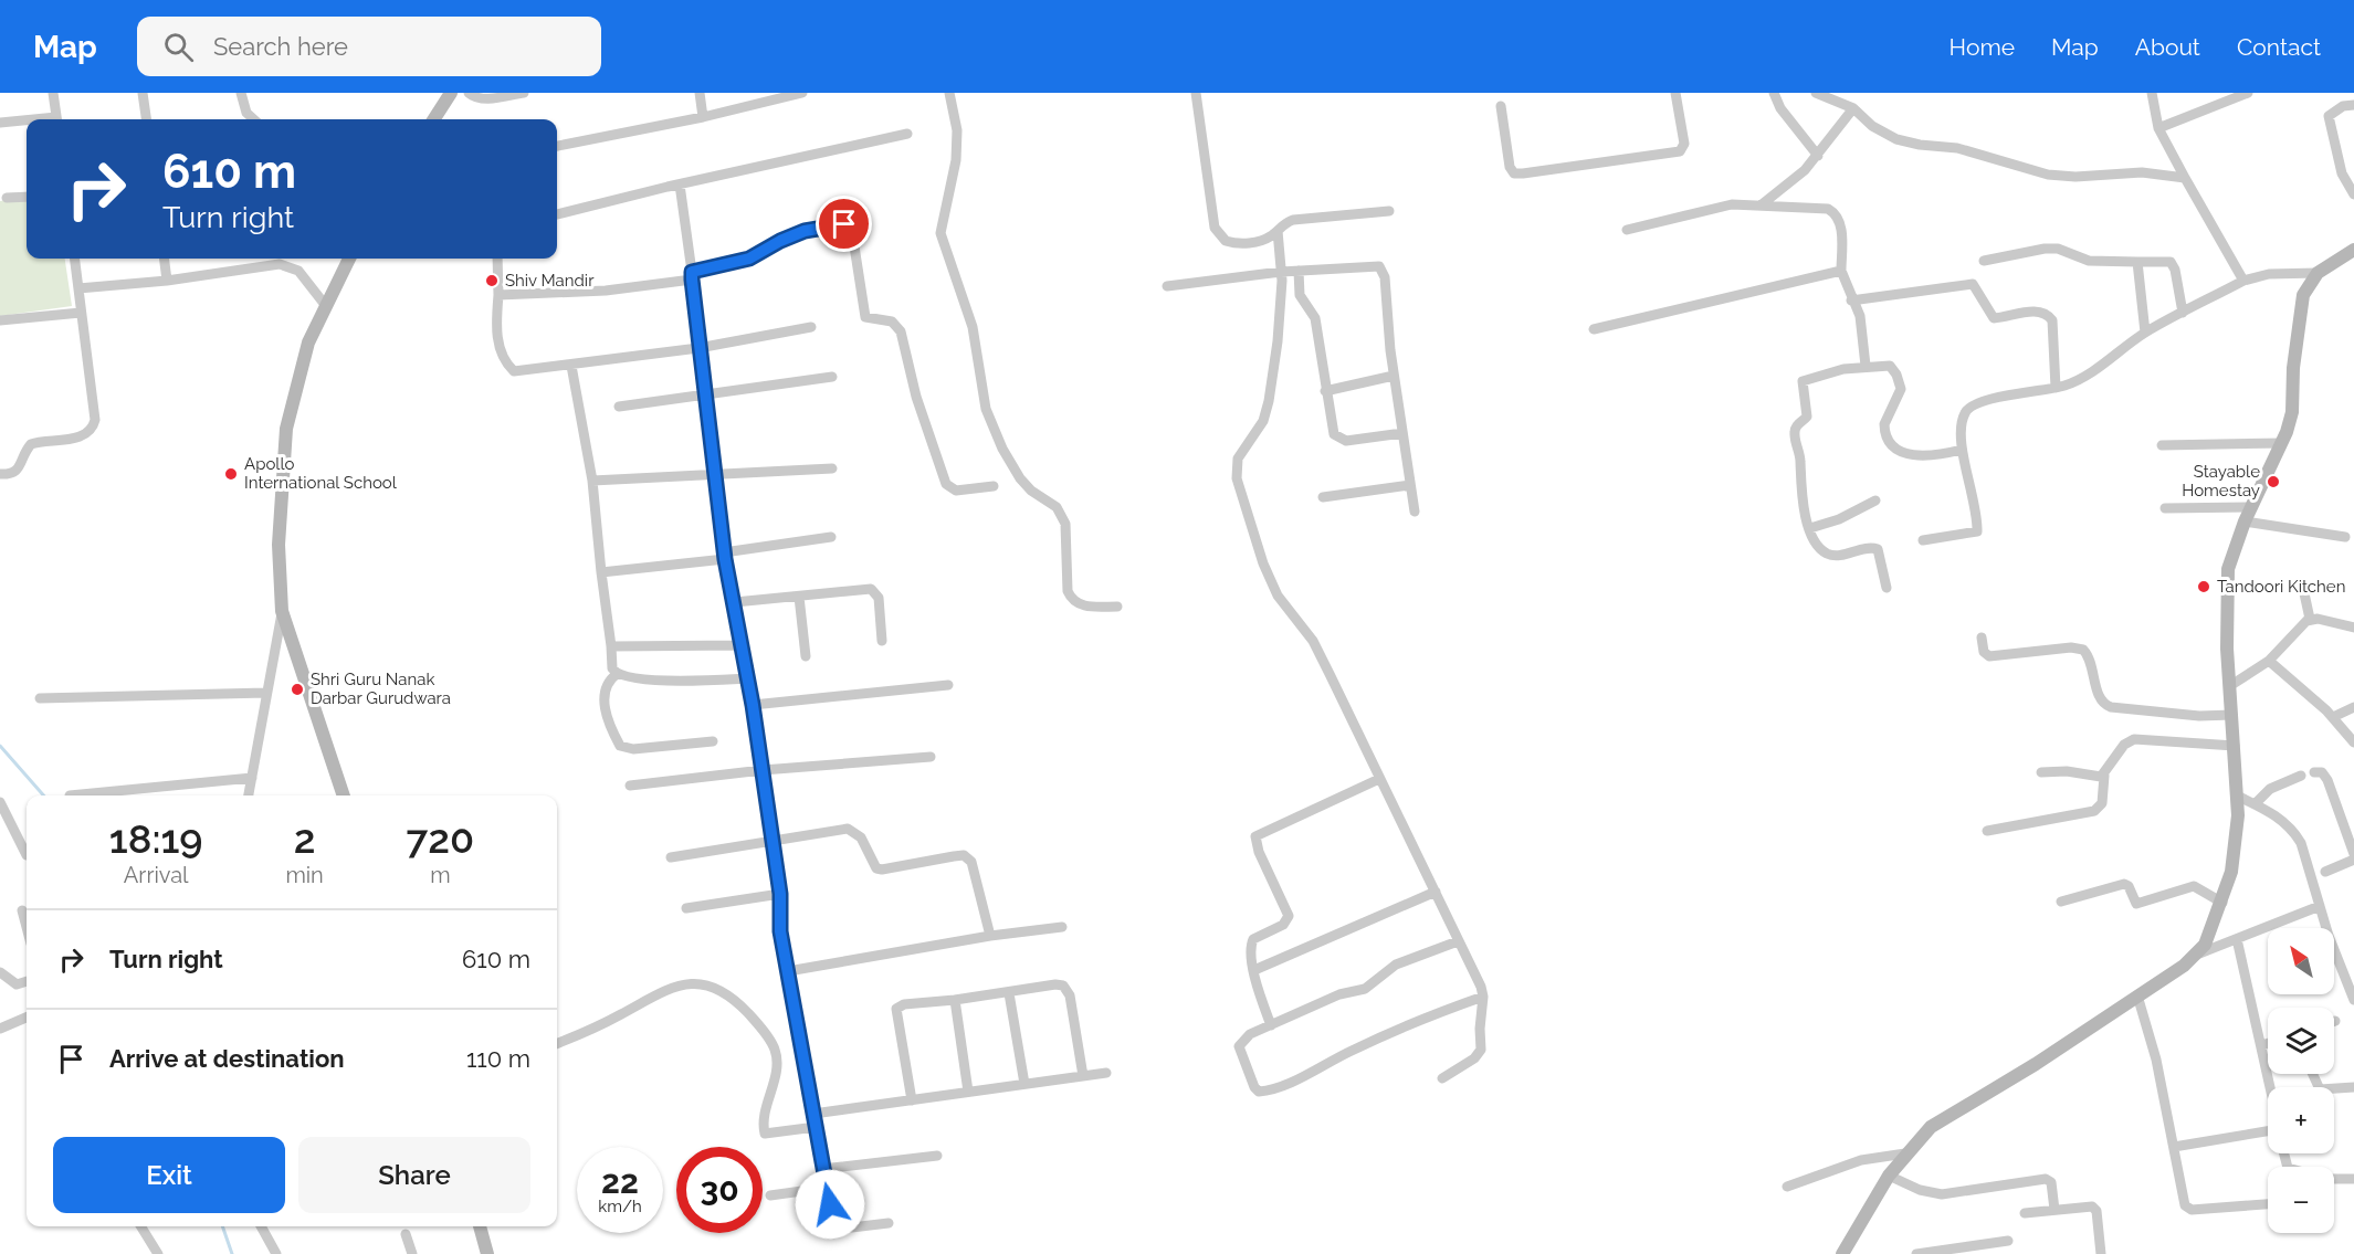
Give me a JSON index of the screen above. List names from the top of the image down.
{
  "places": [
    "Shiv Mandir",
    "Apollo International School",
    "Stayable Homestay",
    "Tandoori Kitchen",
    "Shri Guru Nanak Darbar Gurudwara"
  ],
  "north": "top left",
  "page": {
    "header": "Map",
    "search": "Search here",
    "nav": [
      "Home",
      "Map",
      "About",
      "Contact"
    ],
    "turn": ["610 m", "Turn right"],
    "eta": [
      "18:19",
      "Arrival",
      "2",
      "min",
      "720",
      "m"
    ],
    "list": [
      {
        "name": "Turn right",
        "value": "610 m"
      },
      {
        "name": "Arrive at destination",
        "value": "110 m"
      }
    ],
    "map_buttons": ["+", "−"],
    "buttons": ["Exit", "Share"],
    "speed": "22 km/h",
    "limit": "30"
  }
}
